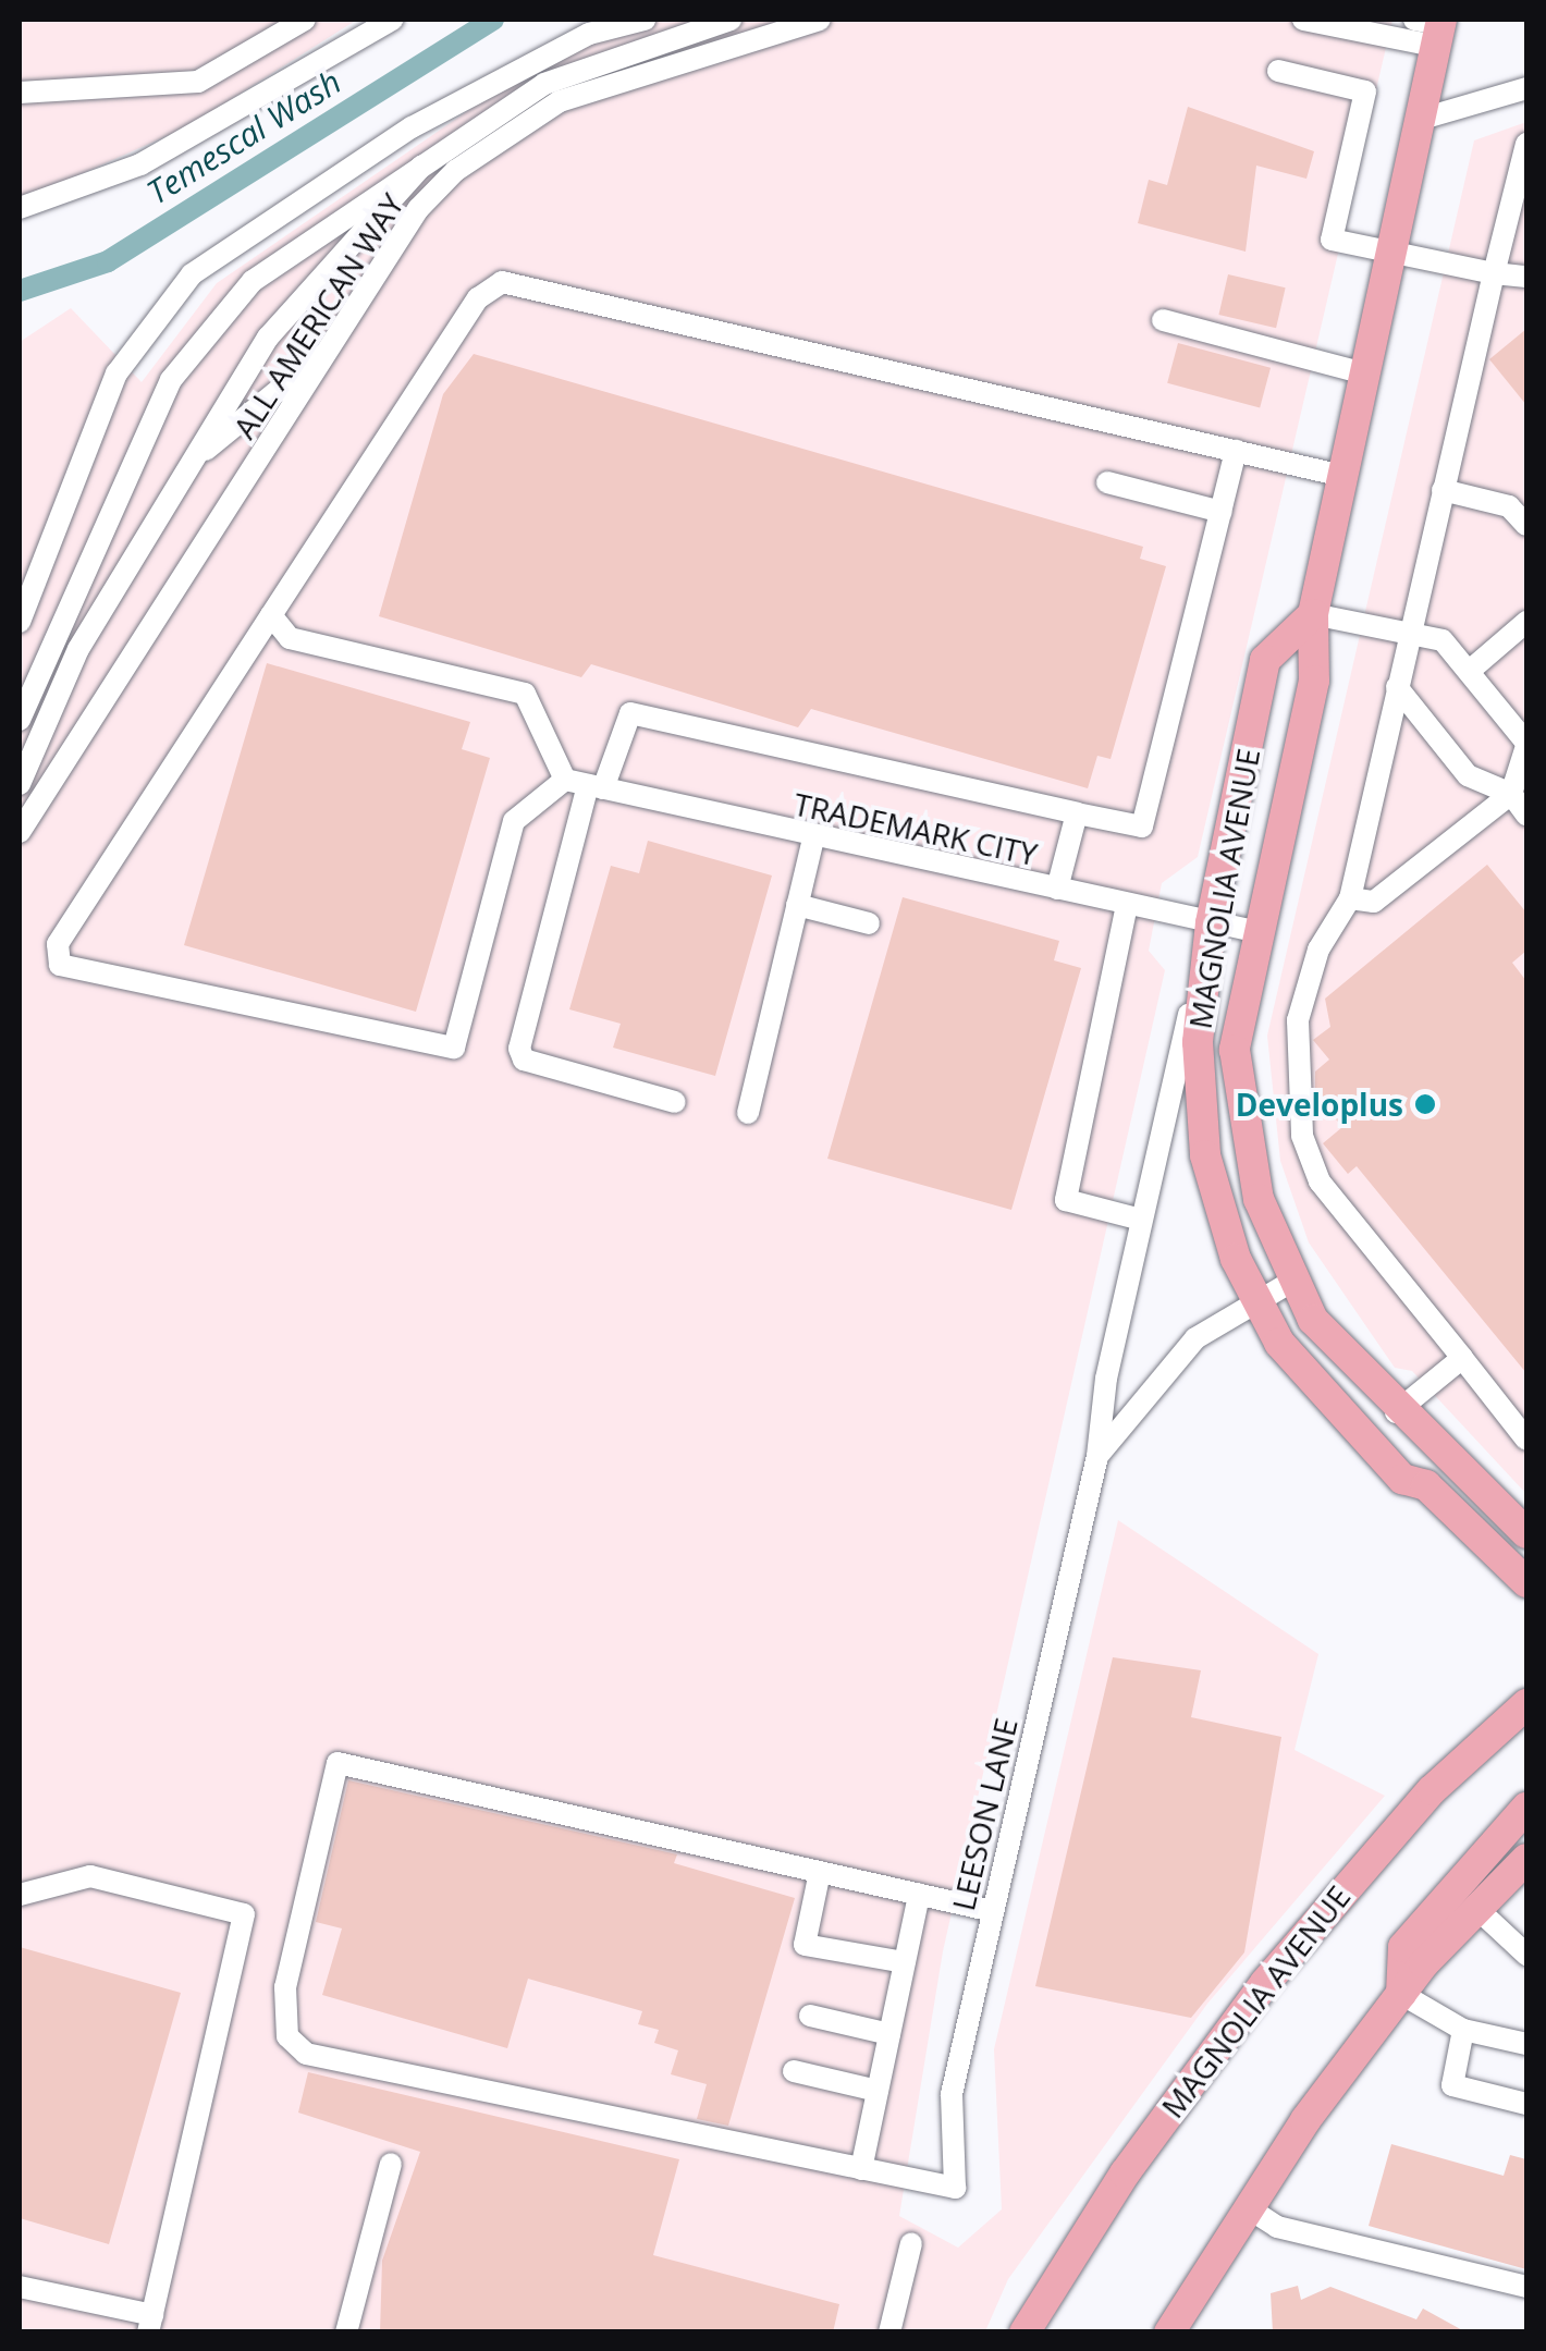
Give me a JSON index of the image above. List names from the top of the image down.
{
  "streets": {
    "main road": ["MAGNOLIA AVENUE"],
    "street": ["ALL AMERICAN WAY", "TRADEMARK CITY", "LEESON LANE"]
  },
  "crossings": [
    ["TRADEMARK CITY", "MAGNOLIA AVENUE"],
    ["TRADEMARK CITY", "LEESON LANE"],
    ["MAGNOLIA AVENUE", "LEESON LANE"]
  ],
  "water": ["Temescal Wash"],
  "places": ["Developlus"]
}
